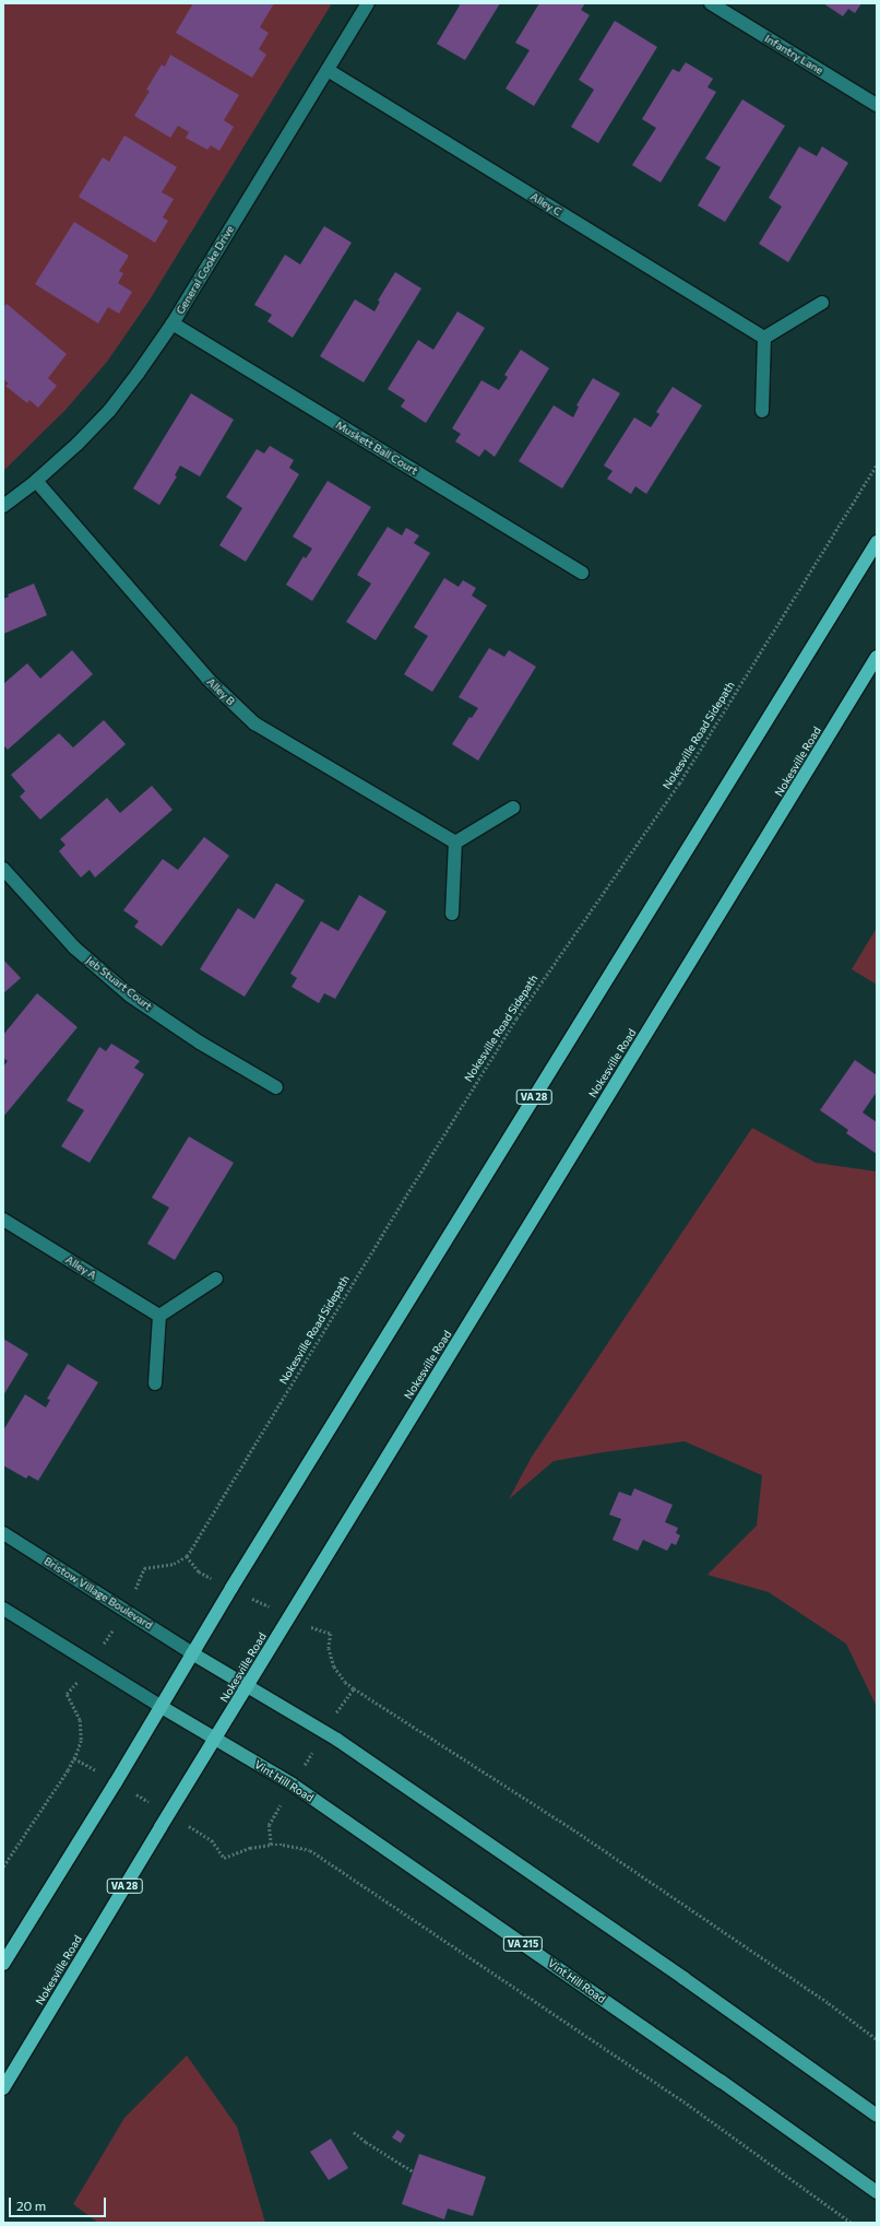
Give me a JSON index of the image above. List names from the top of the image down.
{
  "streets": {
    "highway": ["Nokesville Road", "VA 28"],
    "main road": ["Vint Hill Road", "VA 215"],
    "street": [
      "Infantry Lane",
      "Alley C",
      "General Cooke Drive",
      "Muskett Ball Court",
      "Alley B",
      "Jeb Stuart Court",
      "Alley A",
      "Bristow Village Boulevard"
    ],
    "path": ["Nokesville Road Sidepath"]
  },
  "crossings": [
    ["Alley C", "General Cooke Drive"],
    ["General Cooke Drive", "Muskett Ball Court"],
    ["General Cooke Drive", "Alley B"],
    ["Nokesville Road", "Vint Hill Road"],
    ["VA 28", "Bristow Village Boulevard"],
    ["VA 28", "Vint Hill Road"]
  ],
  "scale_bar": "20 m"
}
